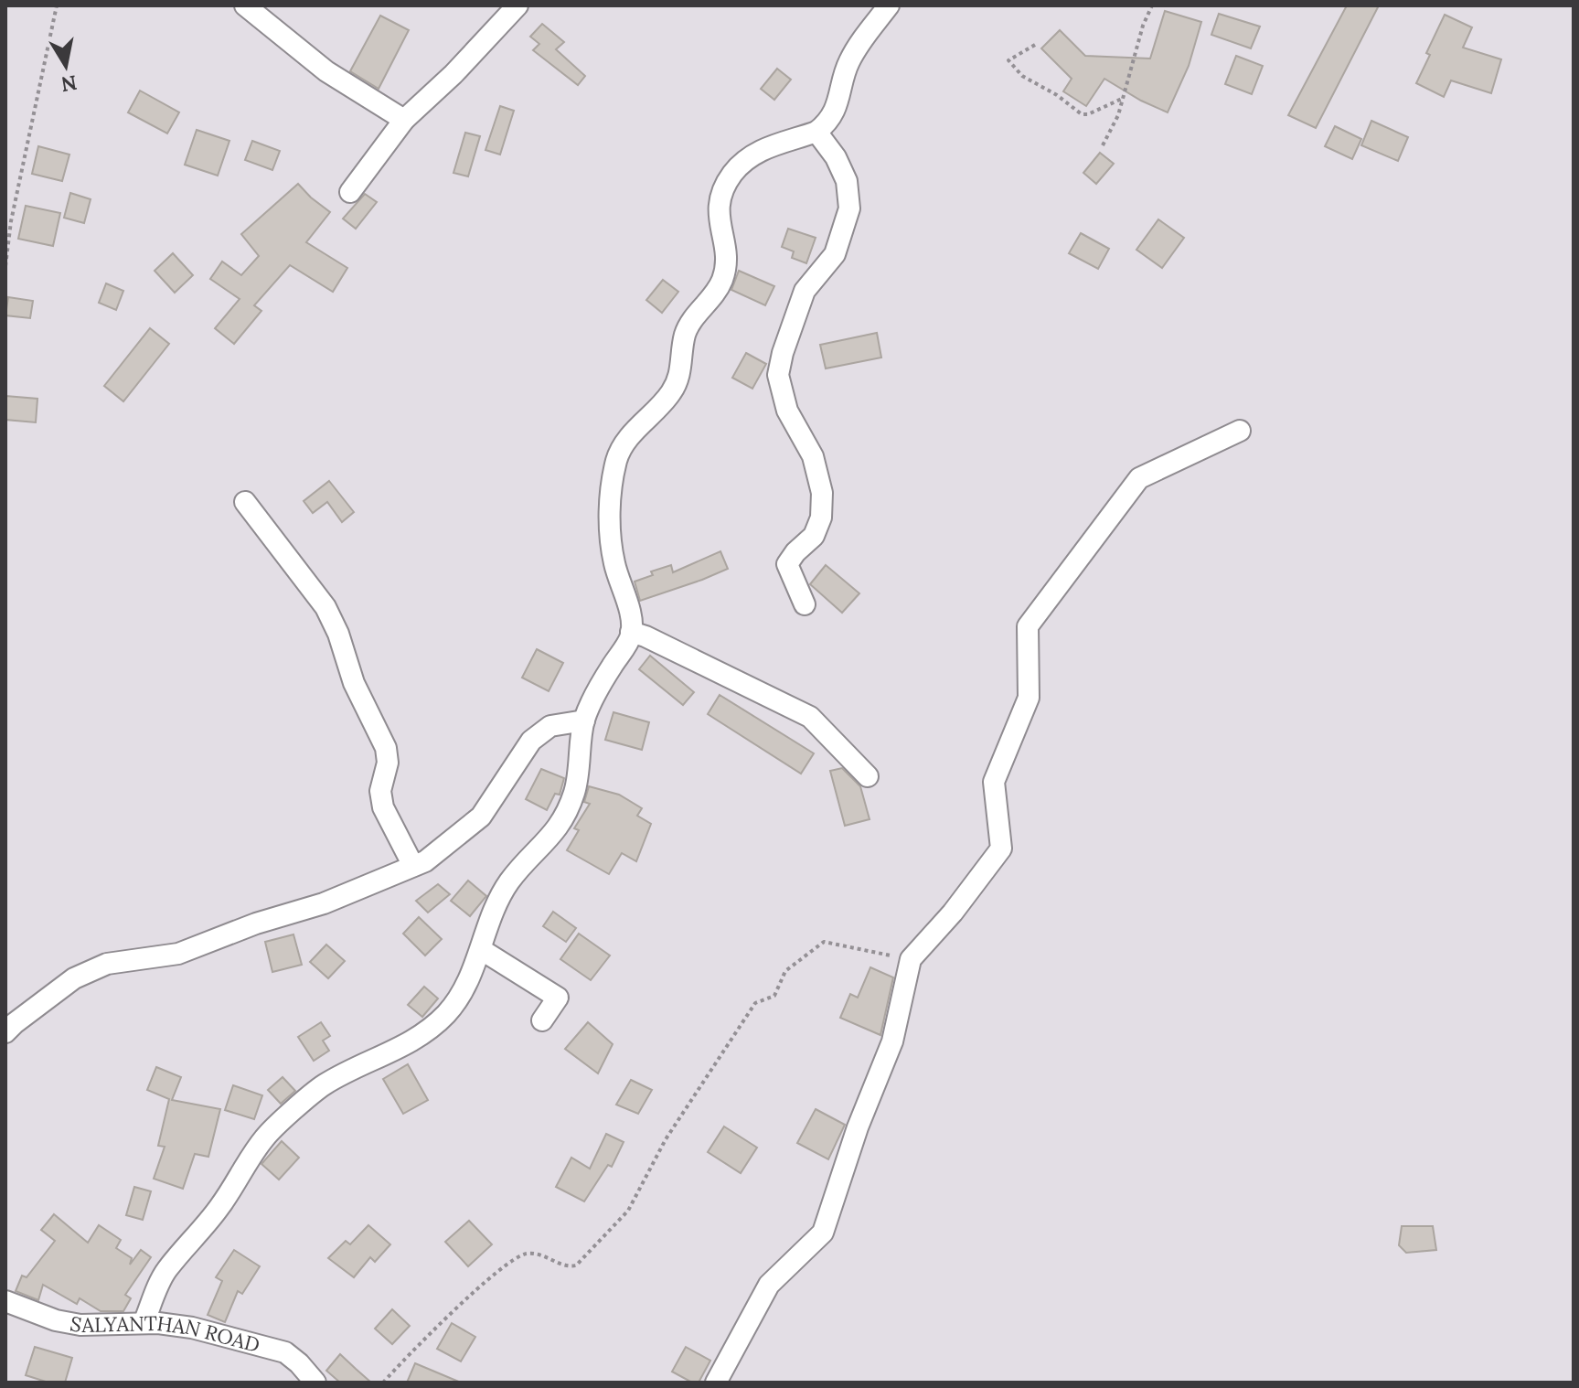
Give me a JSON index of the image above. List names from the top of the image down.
{
  "streets": {
    "street": ["SALYANTHAN ROAD"]
  },
  "north": "bottom"
}
